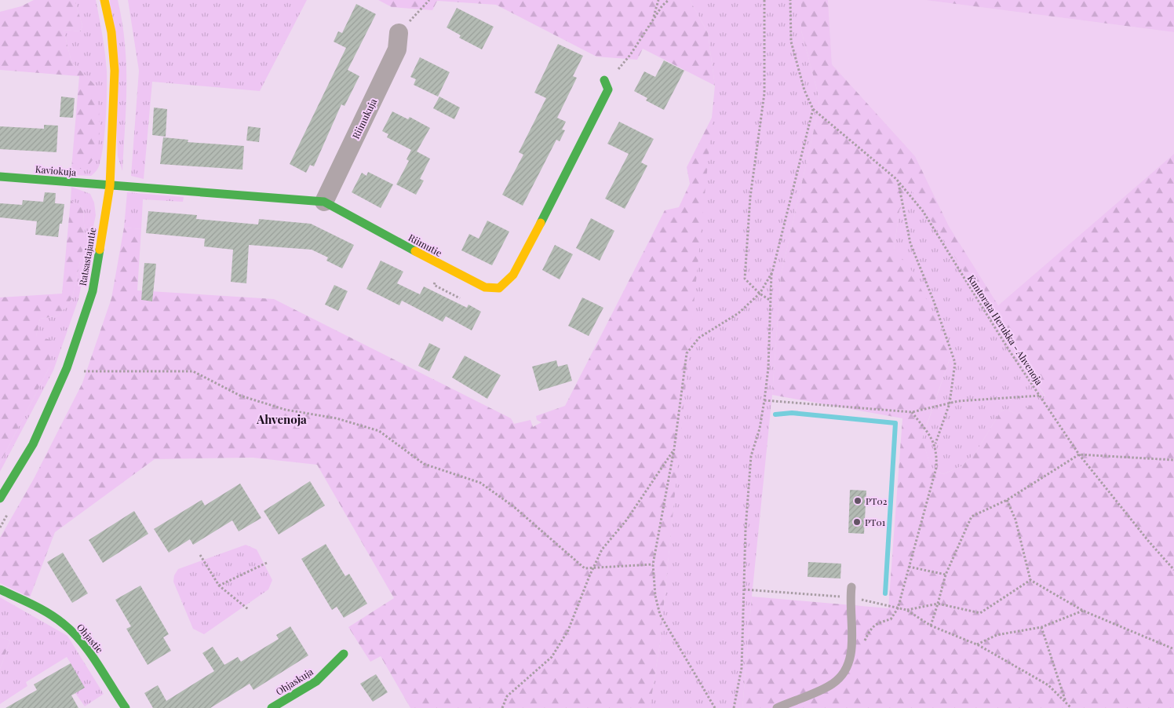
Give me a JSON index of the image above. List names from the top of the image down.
{
  "streets": {
    "street": [
      "Riimukuja",
      "Kaviokuja",
      "Riimutie",
      "Ratsastajantie",
      "Ohjastie",
      "Ohjaskuja"
    ],
    "path": ["Kuntorata Herukka - Ahvenoja"]
  },
  "crossings": [
    ["Riimukuja", "Riimutie"],
    ["Kaviokuja", "Riimutie"],
    ["Kaviokuja", "Ratsastajantie"],
    ["Riimutie", "Ratsastajantie"]
  ],
  "districts": ["Ahvenoja"],
  "places": ["PT02", "PT01"]
}
